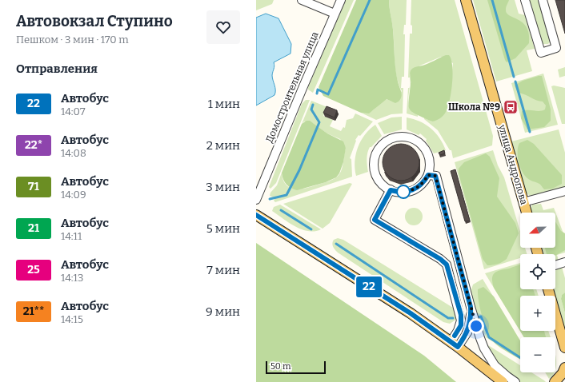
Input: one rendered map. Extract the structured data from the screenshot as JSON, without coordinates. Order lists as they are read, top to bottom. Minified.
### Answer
{"streets":{"main road":["улица Андропова"],"street":["Домостроительная улица"]},"places":{"bus stop":["Школа №9"]},"lines":["bus line 22"],"scale_bar":"50 m","north":"left","page":{"heading":[["Автовокзал Ступино","Пешком · 3 мин · 170 m"],"Отправления"],"on_map":"22","list":[{"mark":"22","name":"Автобус","note":"14:07","value":"1 мин"},{"mark":"22*","name":"Автобус","note":"14:08","value":"2 мин"},{"mark":"71","name":"Автобус","note":"14:09","value":"3 мин"},{"mark":"21","name":"Автобус","note":"14:11","value":"5 мин"},{"mark":"25","name":"Автобус","note":"14:13","value":"7 мин"},{"mark":"21**","name":"Автобус","note":"14:15","value":"9 мин"}],"map_buttons":["+","−"],"scale":"50 m"}}
